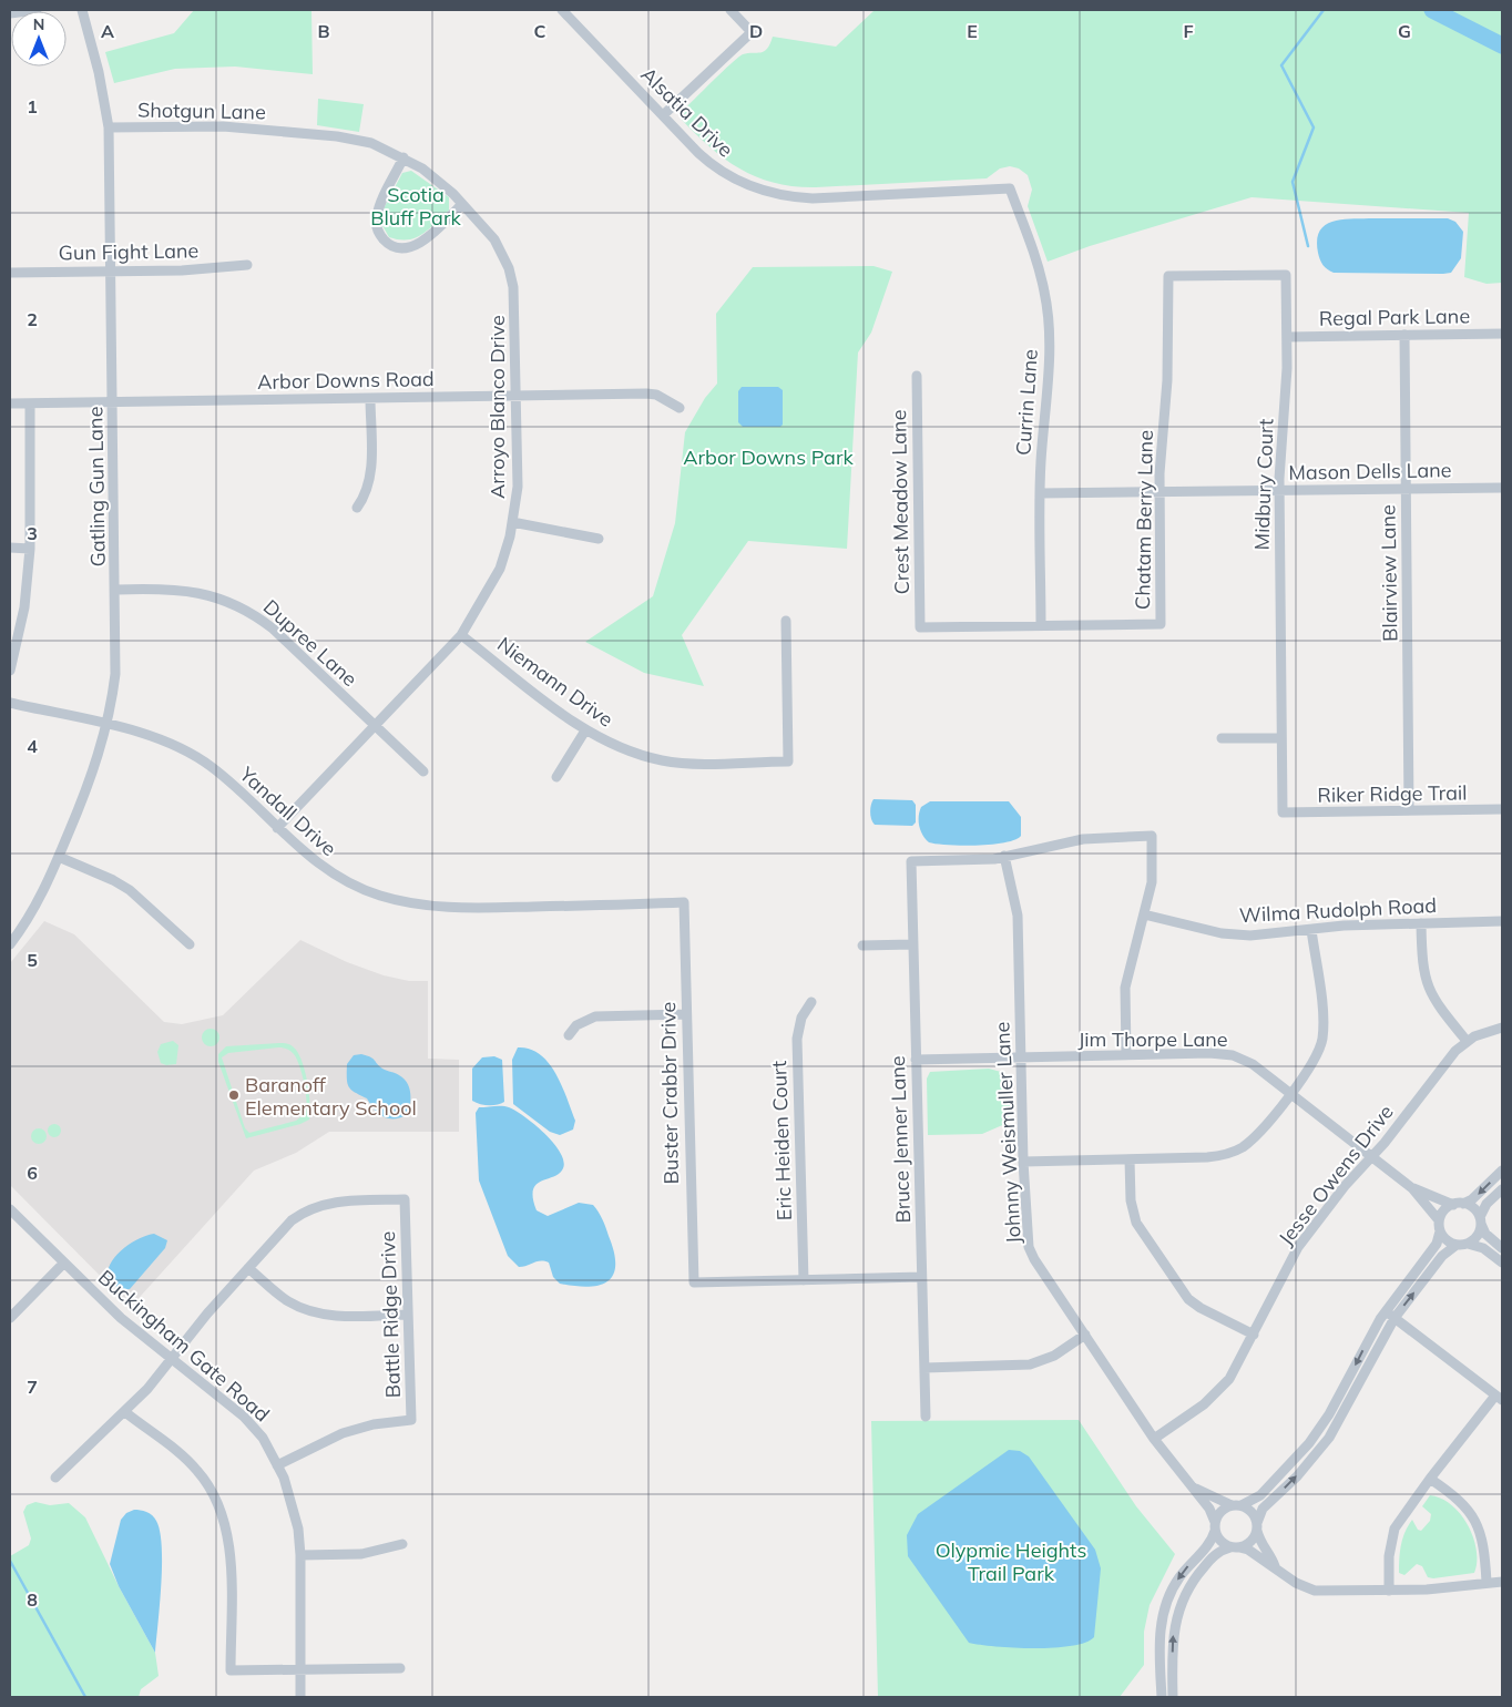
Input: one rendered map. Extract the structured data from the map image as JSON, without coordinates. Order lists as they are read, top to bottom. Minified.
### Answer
{"streets":{"street":["Shotgun Lane","Alsatia Drive","Gun Fight Lane","Regal Park Lane","Arbor Downs Road","Currin Lane","Arroyo Blanco Drive","Mason Dells Lane","Midbury Court","Gatling Gun Lane","Crest Meadow Lane","Chatam Berry Lane","Blairview Lane","Dupree Lane","Niemann Drive","Riker Ridge Trail","Yandall Drive","Wilma Rudolph Road","Jim Thorpe Lane","Buster Crabbr Drive","Johnny Weismuller Lane","Bruce Jenner Lane","Eric Heiden Court","Jesse Owens Drive","Battle Ridge Drive","Buckingham Gate Road"]},"crossings":[["Shotgun Lane","Arroyo Blanco Drive"],["Shotgun Lane","Gatling Gun Lane"],["Alsatia Drive","Currin Lane"],["Gun Fight Lane","Gatling Gun Lane"],["Regal Park Lane","Midbury Court"],["Regal Park Lane","Blairview Lane"],["Arbor Downs Road","Arroyo Blanco Drive"],["Arbor Downs Road","Gatling Gun Lane"],["Currin Lane","Mason Dells Lane"],["Currin Lane","Chatam Berry Lane"],["Arroyo Blanco Drive","Dupree Lane"],["Arroyo Blanco Drive","Niemann Drive"],["Arroyo Blanco Drive","Yandall Drive"],["Mason Dells Lane","Midbury Court"],["Mason Dells Lane","Chatam Berry Lane"],["Mason Dells Lane","Blairview Lane"],["Midbury Court","Chatam Berry Lane"],["Midbury Court","Riker Ridge Trail"],["Gatling Gun Lane","Dupree Lane"],["Gatling Gun Lane","Yandall Drive"],["Crest Meadow Lane","Chatam Berry Lane"],["Blairview Lane","Riker Ridge Trail"],["Yandall Drive","Buster Crabbr Drive"],["Jim Thorpe Lane","Johnny Weismuller Lane"],["Jim Thorpe Lane","Bruce Jenner Lane"],["Jim Thorpe Lane","Jesse Owens Drive"],["Buster Crabbr Drive","Eric Heiden Court"],["Johnny Weismuller Lane","Bruce Jenner Lane"],["Johnny Weismuller Lane","Jesse Owens Drive"],["Battle Ridge Drive","Buckingham Gate Road"]],"parks":["Scotia Bluff Park","Arbor Downs Park","Olypmic Heights Trail Park"],"places":["Baranoff Elementary School"],"north":"top","grid":{"columns":["A","B","C","D","E","F","G"],"rows":["1","2","3","4","5","6","7","8"]}}
